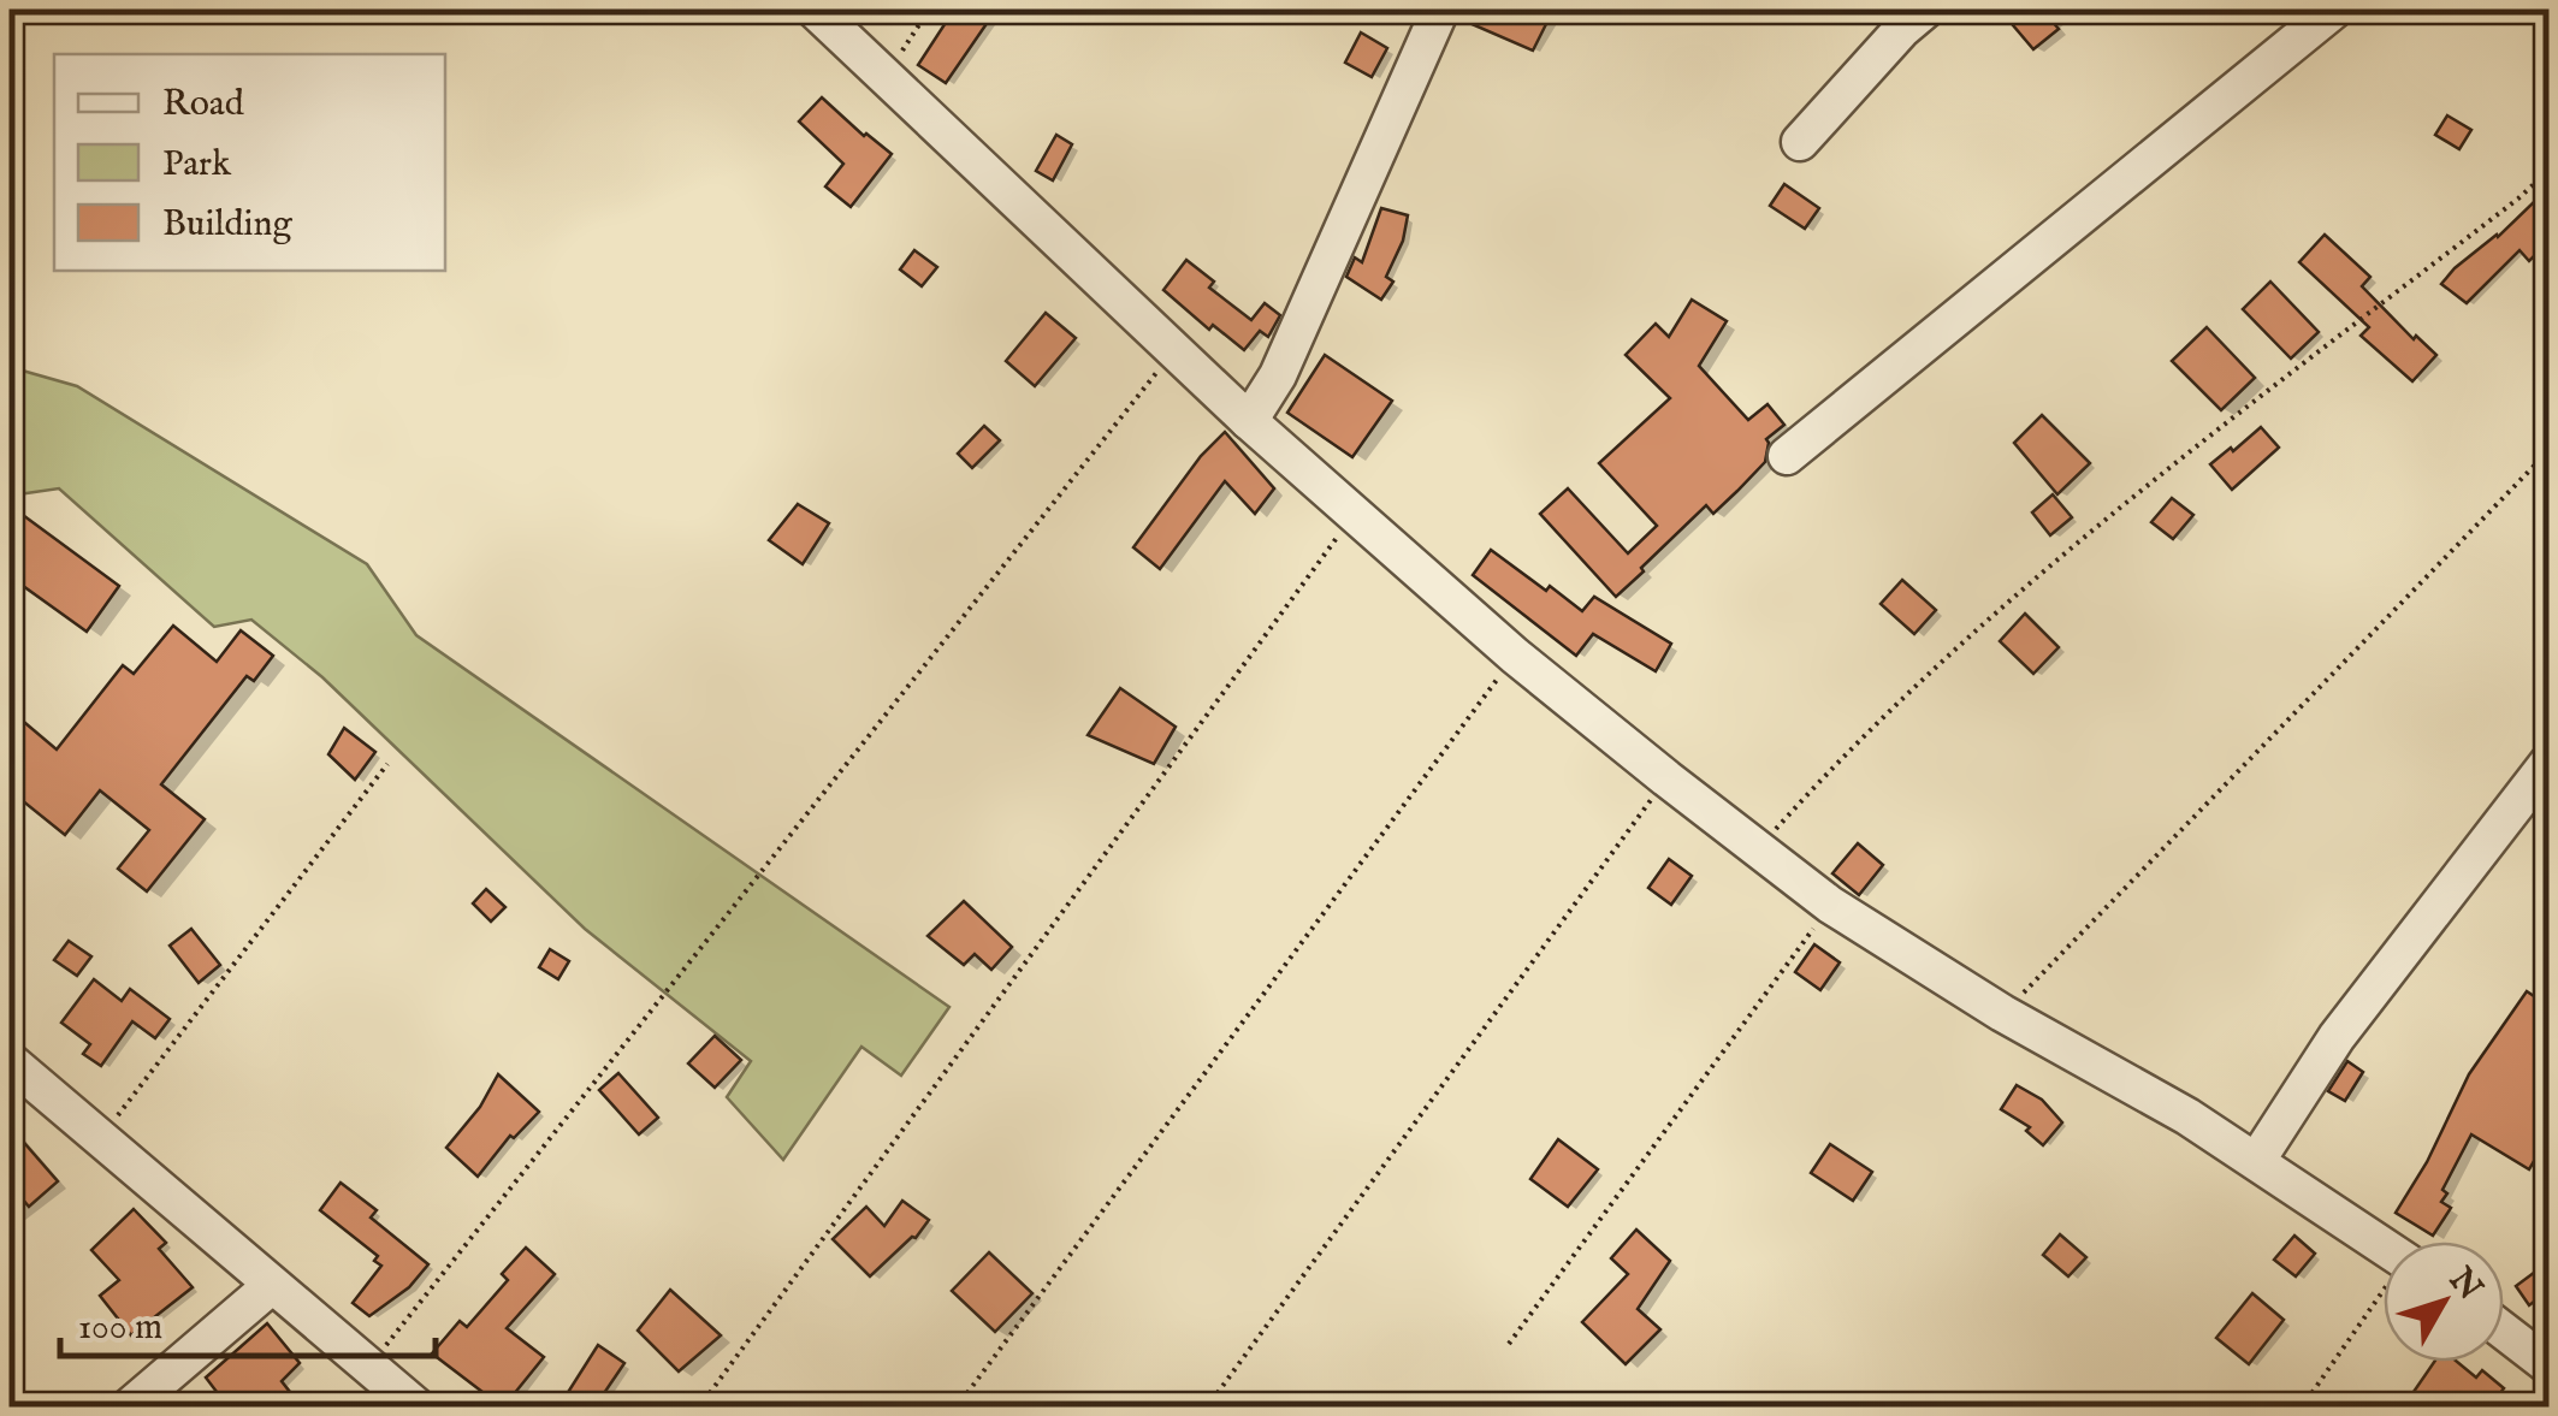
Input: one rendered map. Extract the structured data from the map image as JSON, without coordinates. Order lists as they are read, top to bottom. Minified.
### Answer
{"legend":["Road","Park","Building"],"scale_bar":"100 m","north":"top right"}
